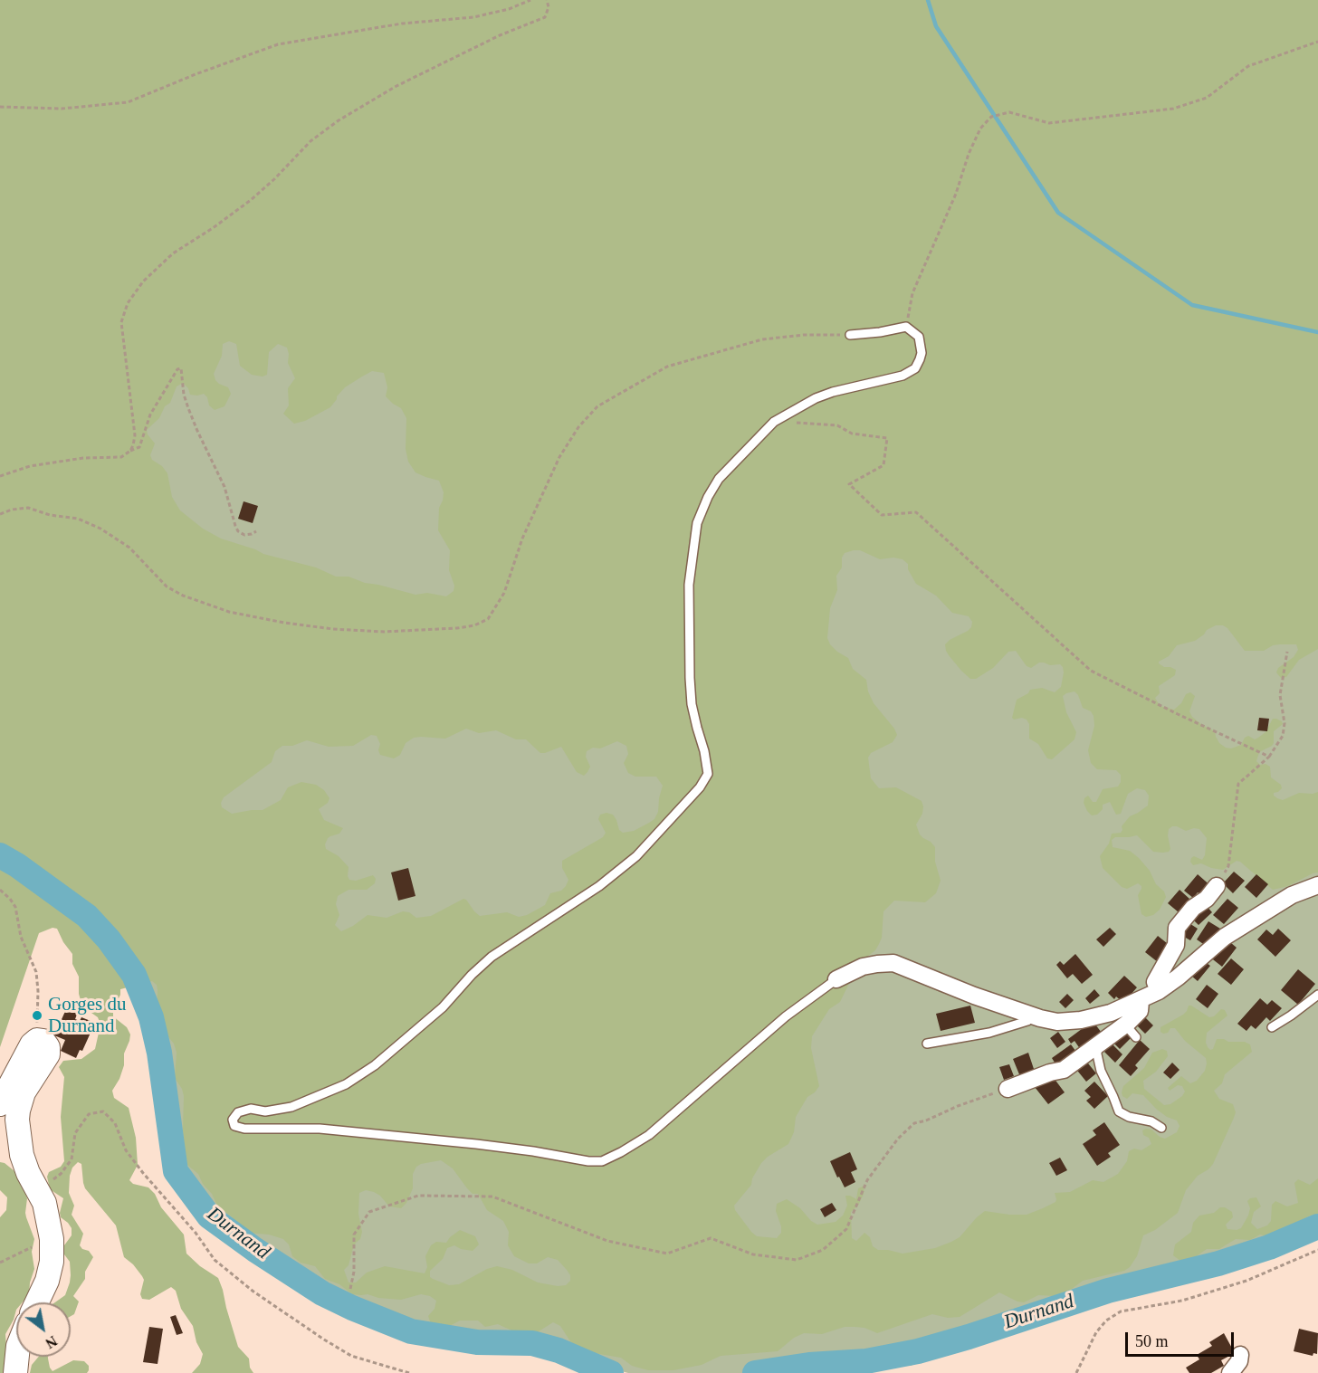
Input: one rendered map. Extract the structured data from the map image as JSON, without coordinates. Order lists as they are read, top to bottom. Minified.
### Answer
{"water":["Durnand"],"places":["Gorges du Durnand"],"scale_bar":"50 m","north":"bottom right"}
